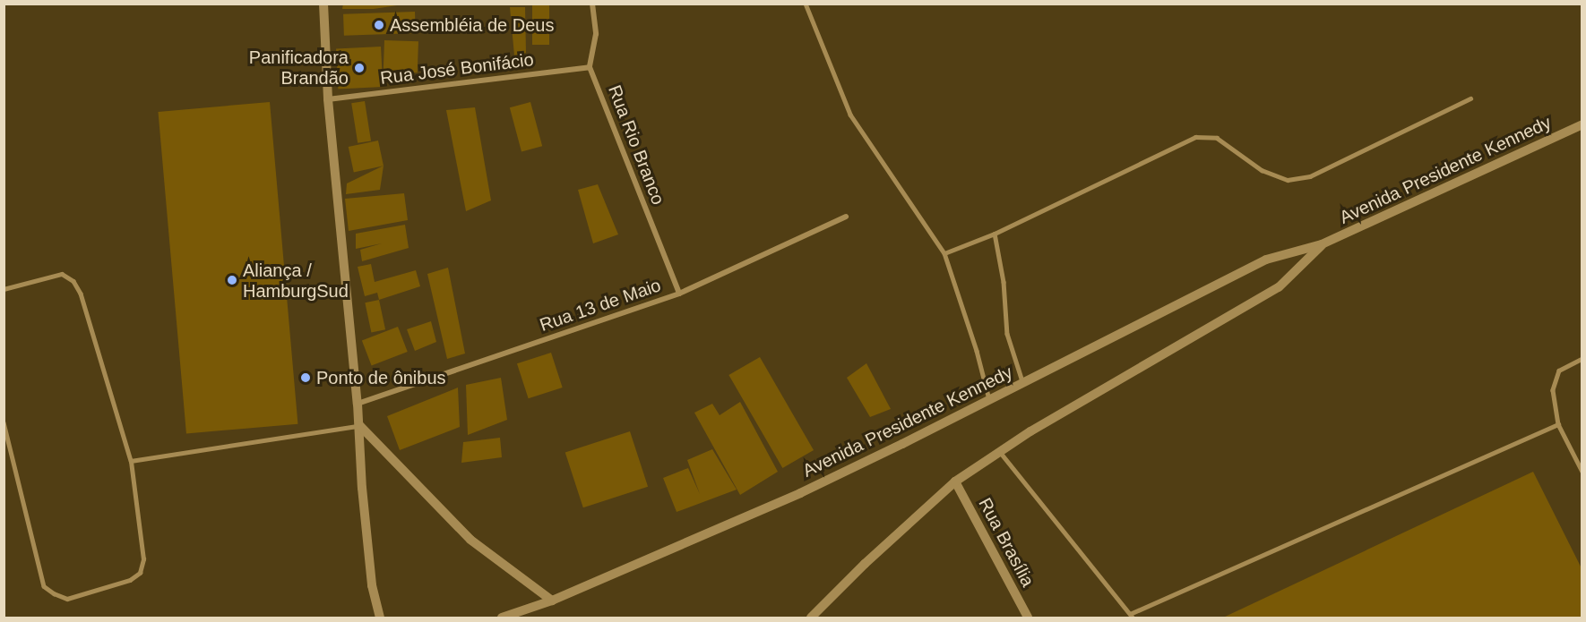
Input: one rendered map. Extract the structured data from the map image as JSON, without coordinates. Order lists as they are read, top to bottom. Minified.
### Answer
{"streets":{"street":["Rua José Bonifácio","Rua Rio Branco","Avenida Presidente Kennedy","Rua 13 de Maio","Rua Brasília"]},"crossings":[["Rua José Bonifácio","Rua Rio Branco"],["Rua Rio Branco","Rua 13 de Maio"],["Avenida Presidente Kennedy","Rua Brasília"]],"places":["Assembléia de Deus","Panificadora Brandão","Aliança / HamburgSud","Ponto de ônibus"]}
